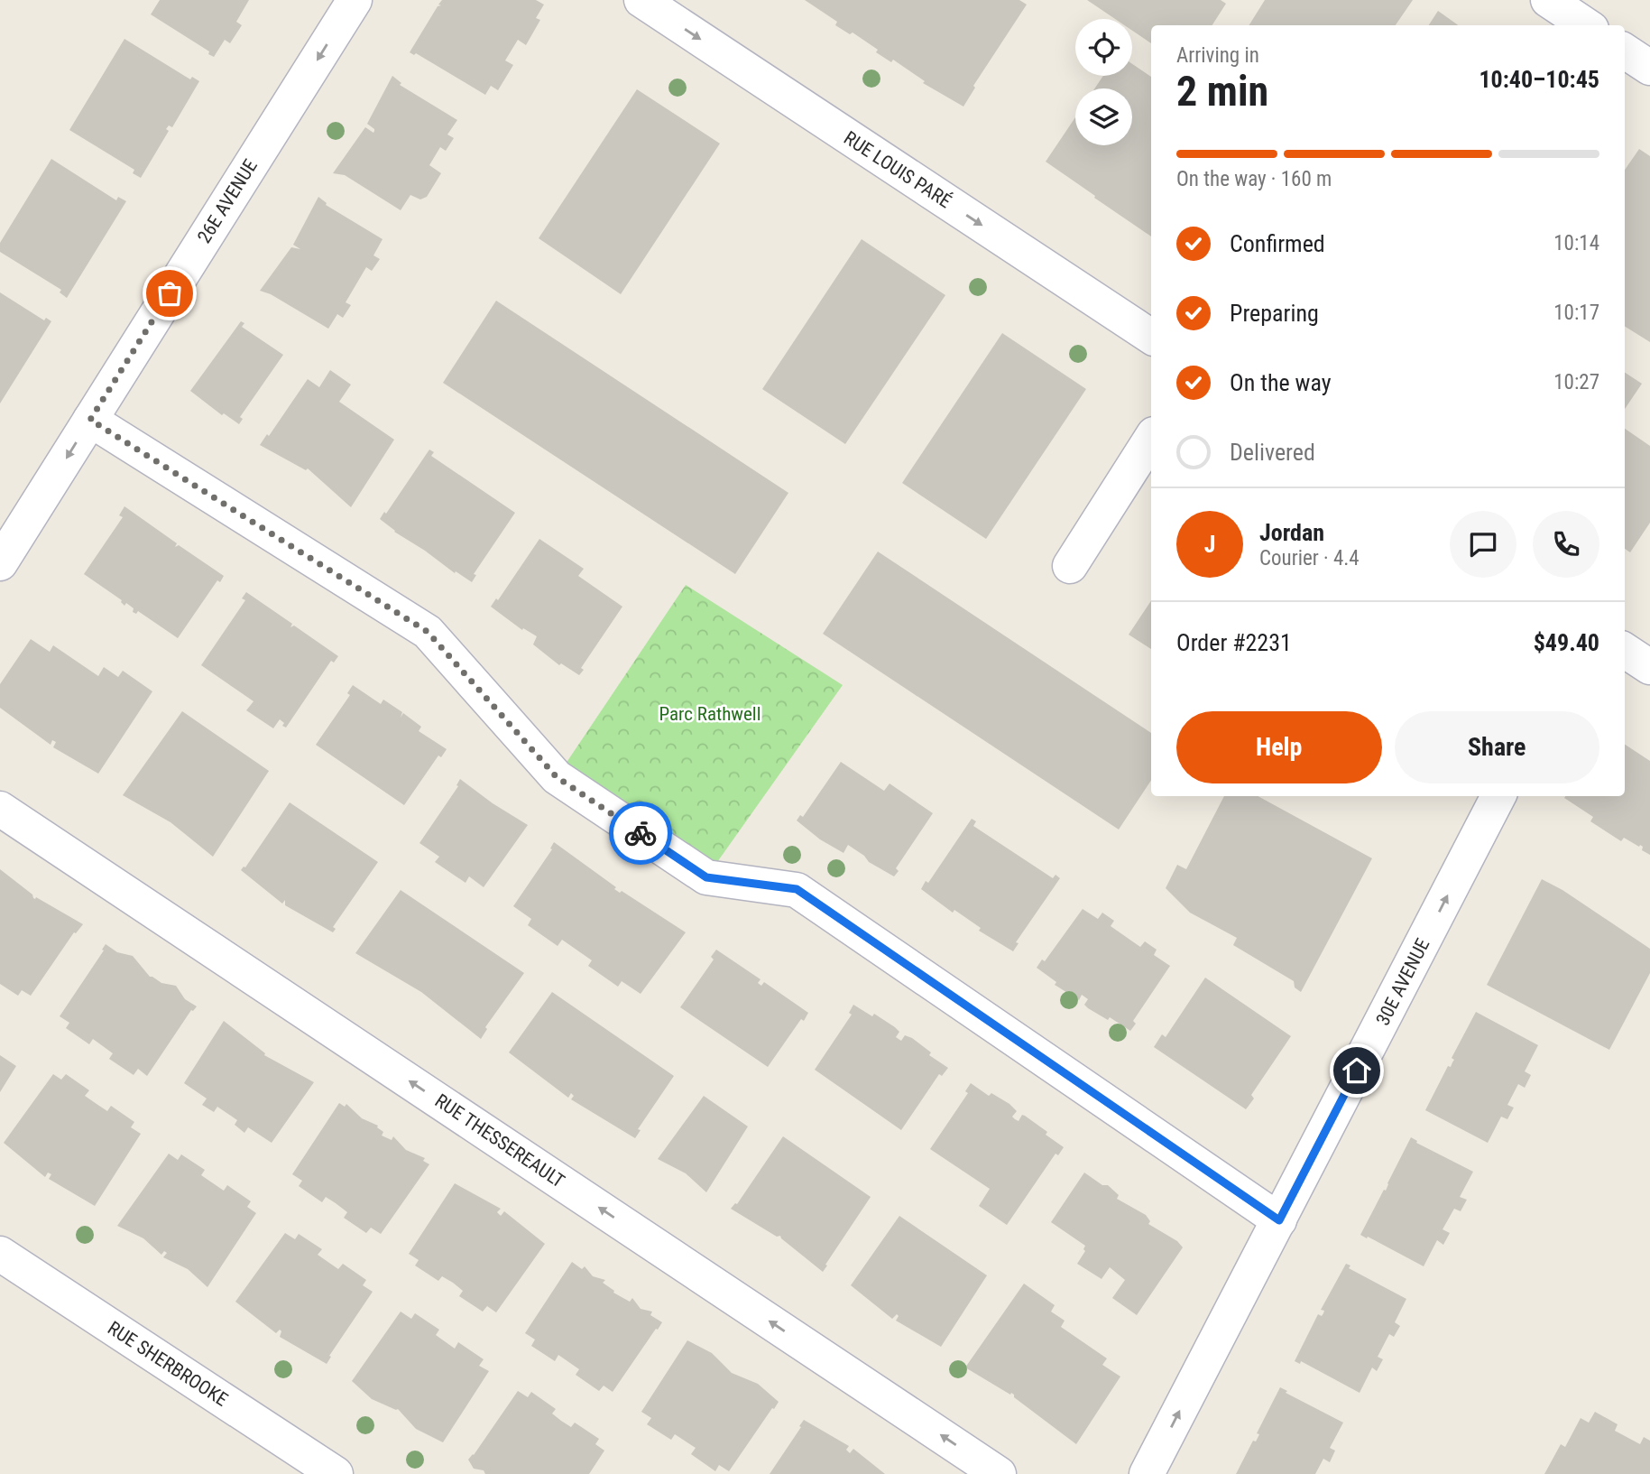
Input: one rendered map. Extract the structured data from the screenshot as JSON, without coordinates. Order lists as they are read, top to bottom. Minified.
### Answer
{"streets":{"street":["RUE LOUIS PARÉ","26E AVENUE","30E AVENUE","RUE THESSEREAULT","RUE SHERBROOKE"]},"one_way":["RUE LOUIS PARÉ","26E AVENUE","30E AVENUE","RUE THESSEREAULT"],"parks":["Parc Rathwell"],"page":{"heading":["2 min","Arriving in","10:40–10:45"],"panel":["Jordan","Courier · 4.4","Order #2231","$49.40"],"bar":"On the way · 160 m","list":[["Confirmed","10:14"],["Preparing","10:17"],["On the way","10:27"],"Delivered"],"round":"J","buttons":["Help","Share"]}}
